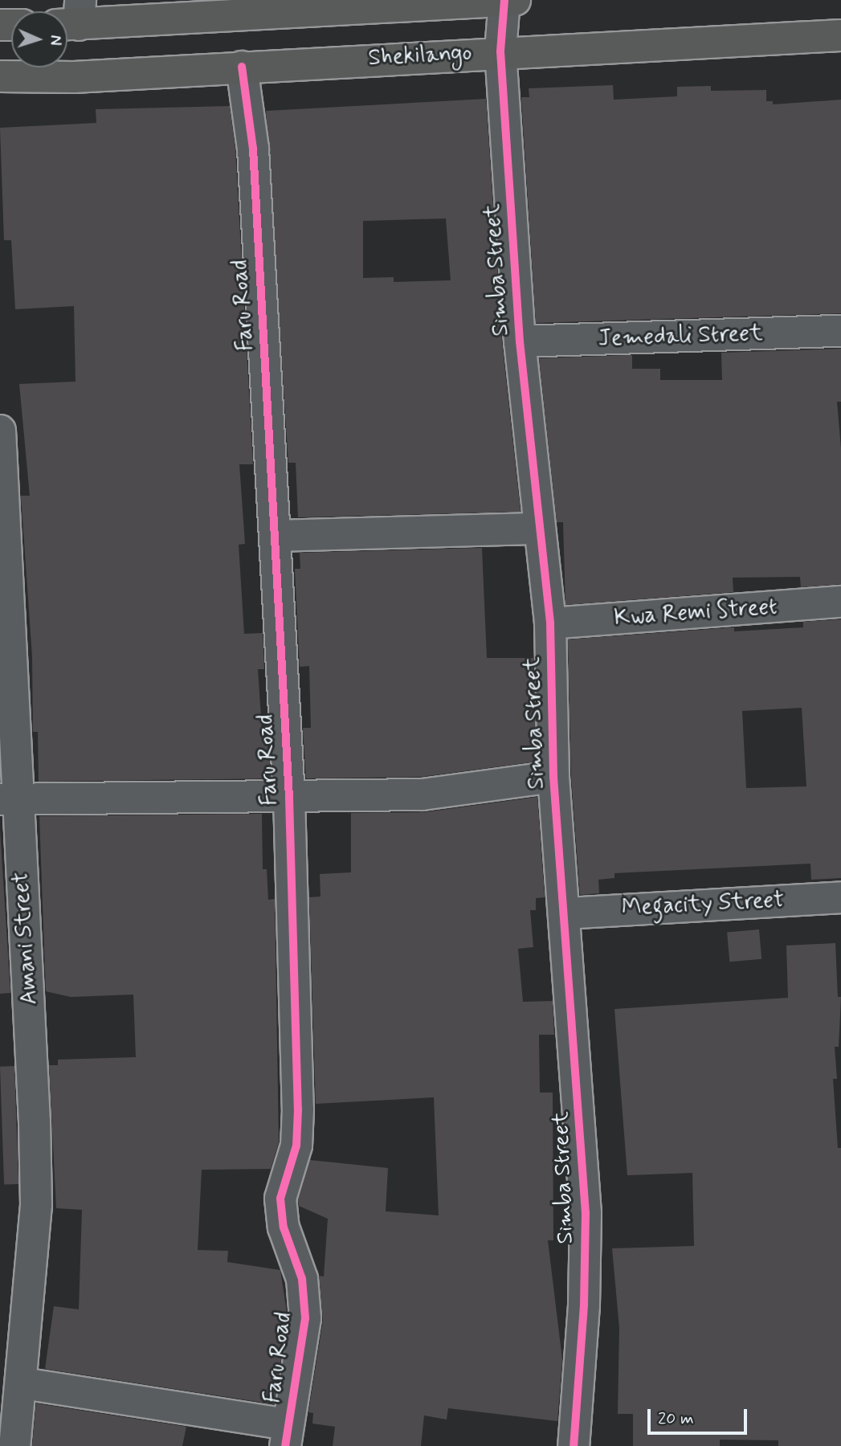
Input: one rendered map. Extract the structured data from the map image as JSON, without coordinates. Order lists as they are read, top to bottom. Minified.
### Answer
{"streets":{"main road":["Shekilango"],"street":["Simba Street","Faru Road","Jemedali Street","Kwa Remi Street","Megacity Street","Amani Street"]},"crossings":[["Shekilango","Simba Street"],["Shekilango","Faru Road"],["Simba Street","Jemedali Street"],["Simba Street","Kwa Remi Street"],["Simba Street","Megacity Street"]],"scale_bar":"20 m","north":"right"}
